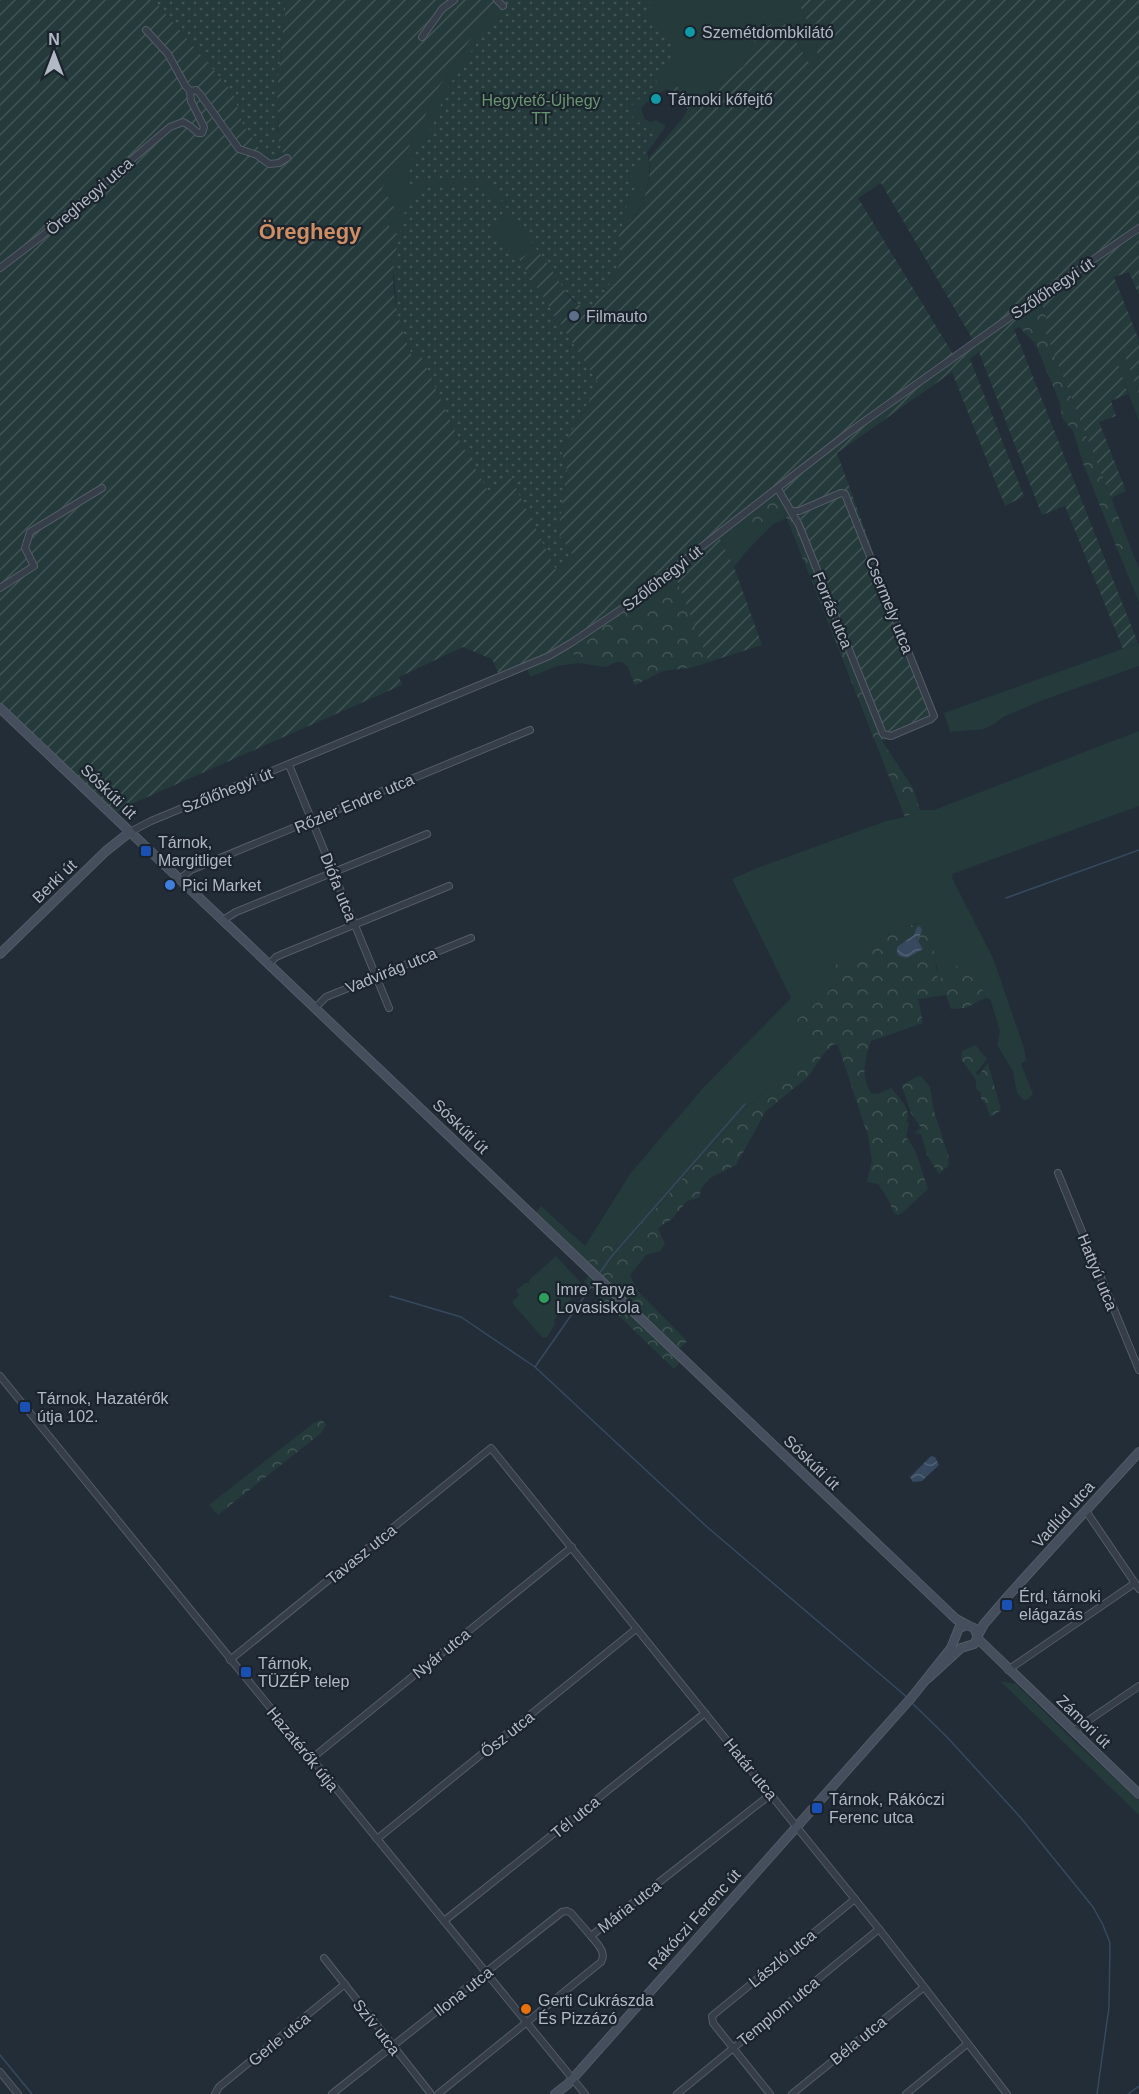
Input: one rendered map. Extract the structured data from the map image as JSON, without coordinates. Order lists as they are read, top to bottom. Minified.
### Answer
{"streets":{"main road":["Sóskúti út","Berki út","Vadlúd utca","Zámori út","Rákóczi Ferenc út"],"street":["Öreghegyi utca","Szőlőhegyi út","Csermely utca","Forrás utca","Rőzler Endre utca","Diófa utca","Vadvirág utca","Hattyú utca","Tavasz utca","Nyár utca","Ősz utca","Hazatérők útja","Határ utca","Tél utca","Mária utca","László utca","Ilona utca","Templom utca","Szív utca","Gerle utca","Béla utca"]},"crossings":[["Szőlőhegyi út","Forrás utca"],["Szőlőhegyi út","Sóskúti út"],["Szőlőhegyi út","Berki út"],["Szőlőhegyi út","Diófa utca"],["Csermely utca","Forrás utca"],["Sóskúti út","Rőzler Endre utca"],["Sóskúti út","Berki út"],["Sóskúti út","Vadvirág utca"],["Sóskúti út","Vadlúd utca"],["Sóskúti út","Zámori út"],["Rőzler Endre utca","Diófa utca"],["Diófa utca","Vadvirág utca"],["Vadlúd utca","Zámori út"],["Tavasz utca","Hazatérők útja"],["Tavasz utca","Határ utca"],["Nyár utca","Hazatérők útja"],["Nyár utca","Határ utca"],["Ősz utca","Hazatérők útja"],["Ősz utca","Határ utca"],["Hazatérők útja","Tél utca"],["Hazatérők útja","Mária utca"],["Hazatérők útja","Rákóczi Ferenc út"],["Hazatérők útja","Ilona utca"],["Határ utca","Tél utca"],["Határ utca","Mária utca"],["Határ utca","Rákóczi Ferenc út"],["Határ utca","László utca"],["Határ utca","Templom utca"],["Határ utca","Béla utca"],["Mária utca","Ilona utca"],["László utca","Templom utca"],["Ilona utca","Szív utca"],["Szív utca","Gerle utca"]],"districts":["Öreghegy"],"parks":["Hegytető-Újhegy TT"],"places":{"other":["Szemétdombkilátó","Tárnoki kőfejtő","Filmauto","Pici Market","Imre Tanya Lovasiskola","Gerti Cukrászda És Pizzázó"],"transit":["Tárnok, Margitliget","Tárnok, Hazatérők útja 102.","Érd, tárnoki elágazás","Tárnok, TÜZÉP telep","Tárnok, Rákóczi Ferenc utca"]},"north":"top"}
